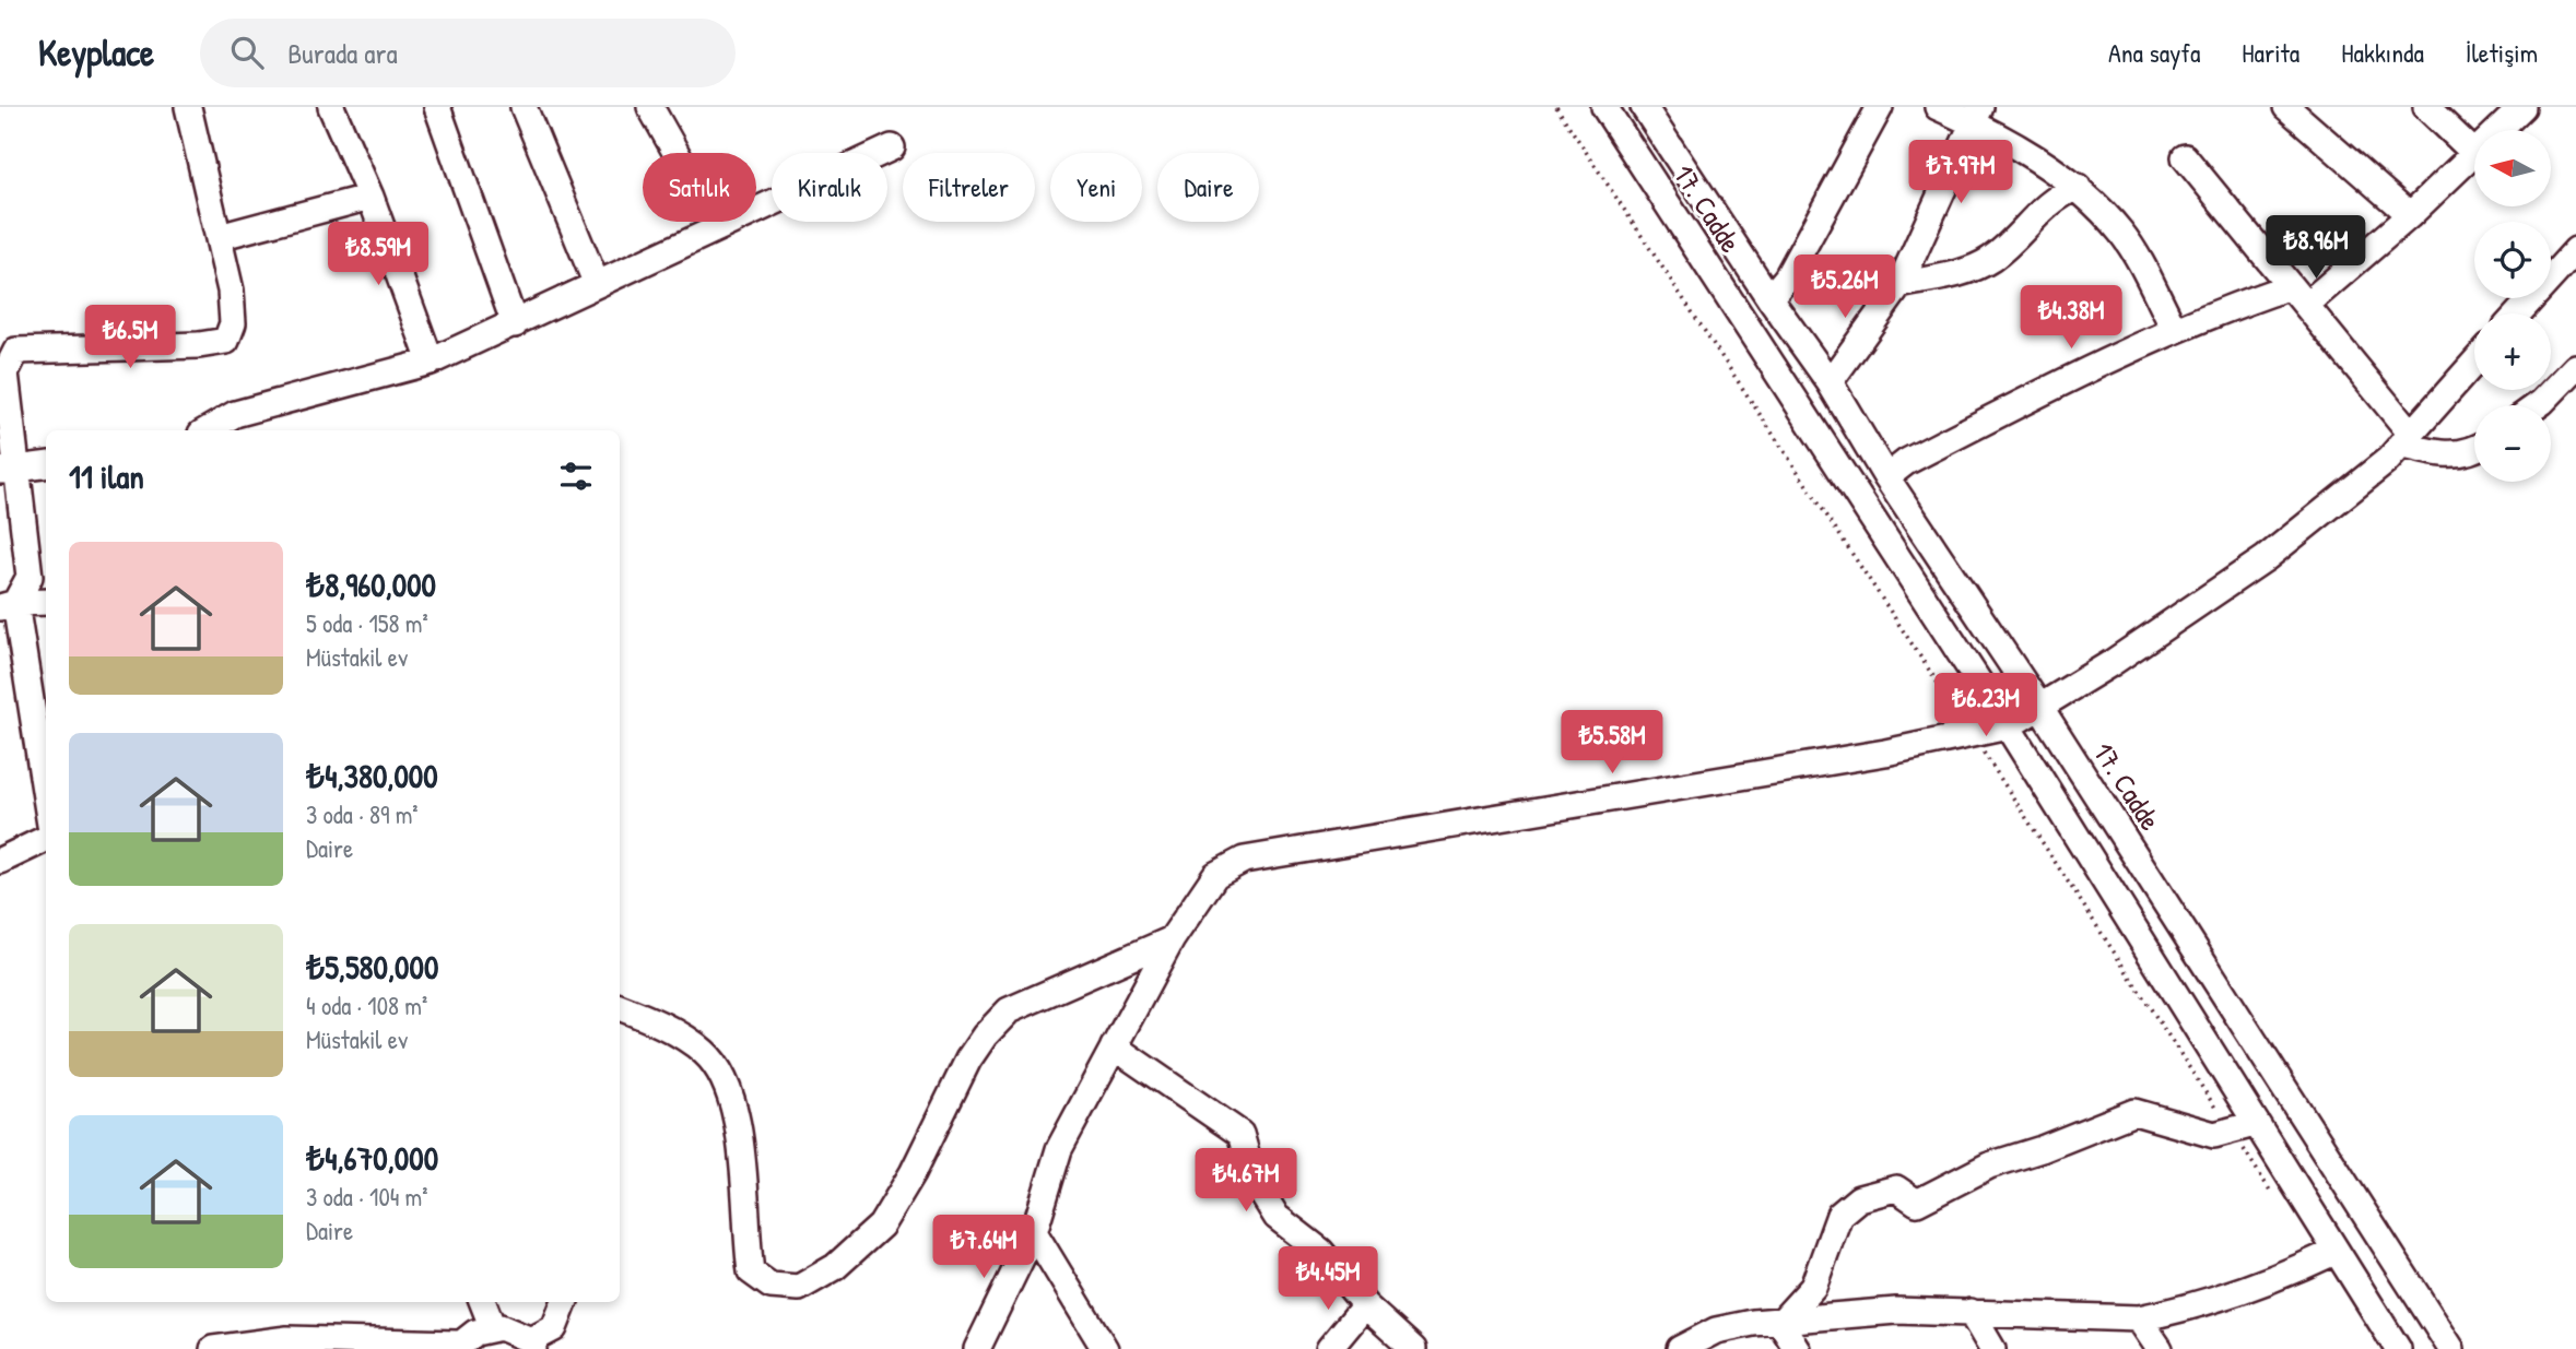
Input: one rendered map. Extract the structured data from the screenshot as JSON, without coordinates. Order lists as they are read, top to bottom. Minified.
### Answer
{"streets":{"street":["17. Cadde"]},"north":"left","page":{"header":"Keyplace","search":"Burada ara","nav":["Ana sayfa","Harita","Hakkında","İletişim"],"map_buttons":["+","−"],"price":["₺7.97M","₺8.96M","₺8.59M","₺5.26M","₺4.38M","₺6.5M","₺6.23M","₺5.58M","₺4.67M","₺7.64M","₺4.45M"],"chip":["Satılık","Kiralık","Filtreler","Yeni","Daire"],"heading":"11 ilan","list":[{"name":"₺8,960,000","note":"5 oda · 158 m² · Müstakil ev"},{"name":"₺4,380,000","note":"3 oda · 89 m² · Daire"},{"name":"₺5,580,000","note":"4 oda · 108 m² · Müstakil ev"},{"name":"₺4,670,000","note":"3 oda · 104 m² · Daire"}]}}
